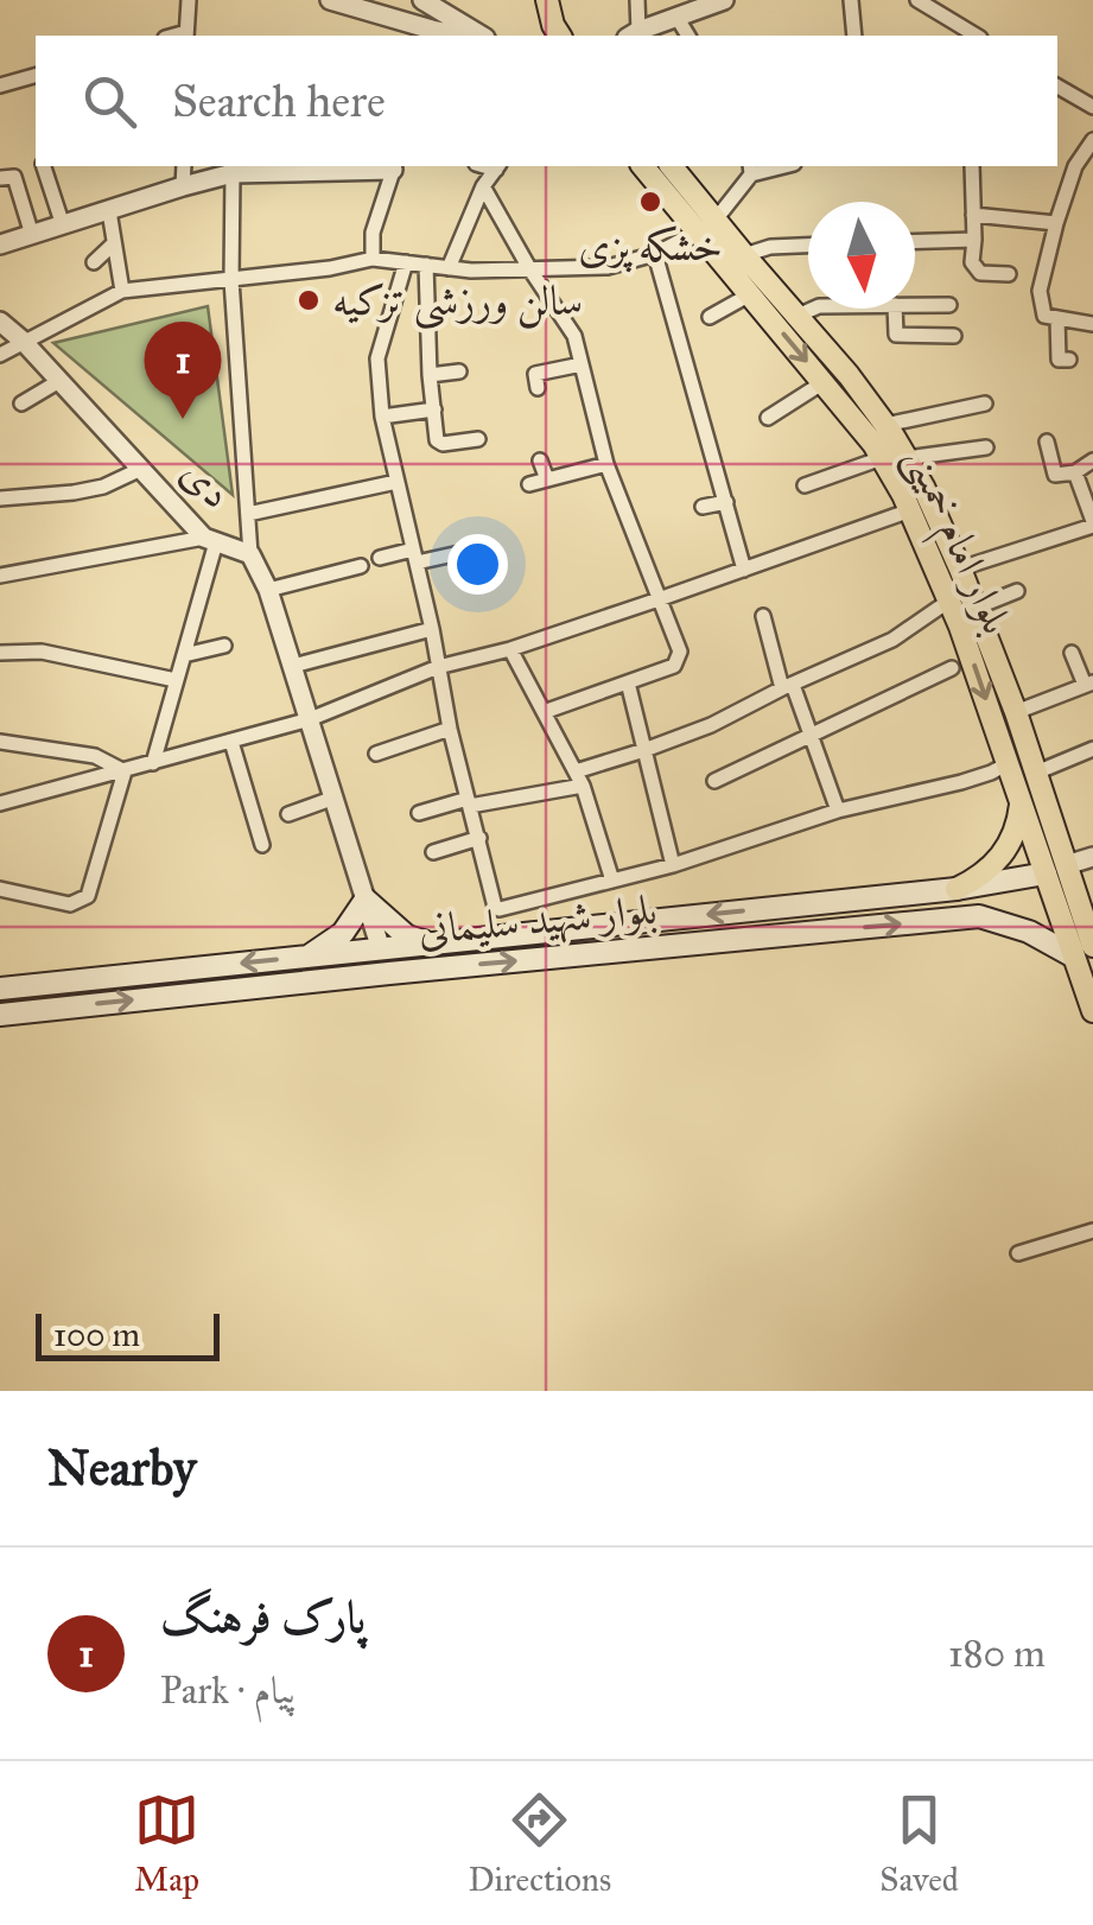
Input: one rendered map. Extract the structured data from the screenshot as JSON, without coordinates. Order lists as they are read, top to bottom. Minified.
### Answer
{"streets":{"main road":["بلوار امام خمینی","بلوار شهید سلیمانی"],"street":["دی"]},"crossings":[["دی","بلوار شهید سلیمانی"],["بلوار امام خمینی","بلوار شهید سلیمانی"]],"places":["خشکه پزی","سالن ورزشی تزکیه"],"scale_bar":"100 m","north":"bottom","page":{"search":"Search here","pins":"1","scale":"100 m","heading":"Nearby","list":[{"mark":"1","name":"پارک فرهنگ","note":"Park · پیام","value":"180 m"}],"nav":["Map","Directions","Saved"]}}
